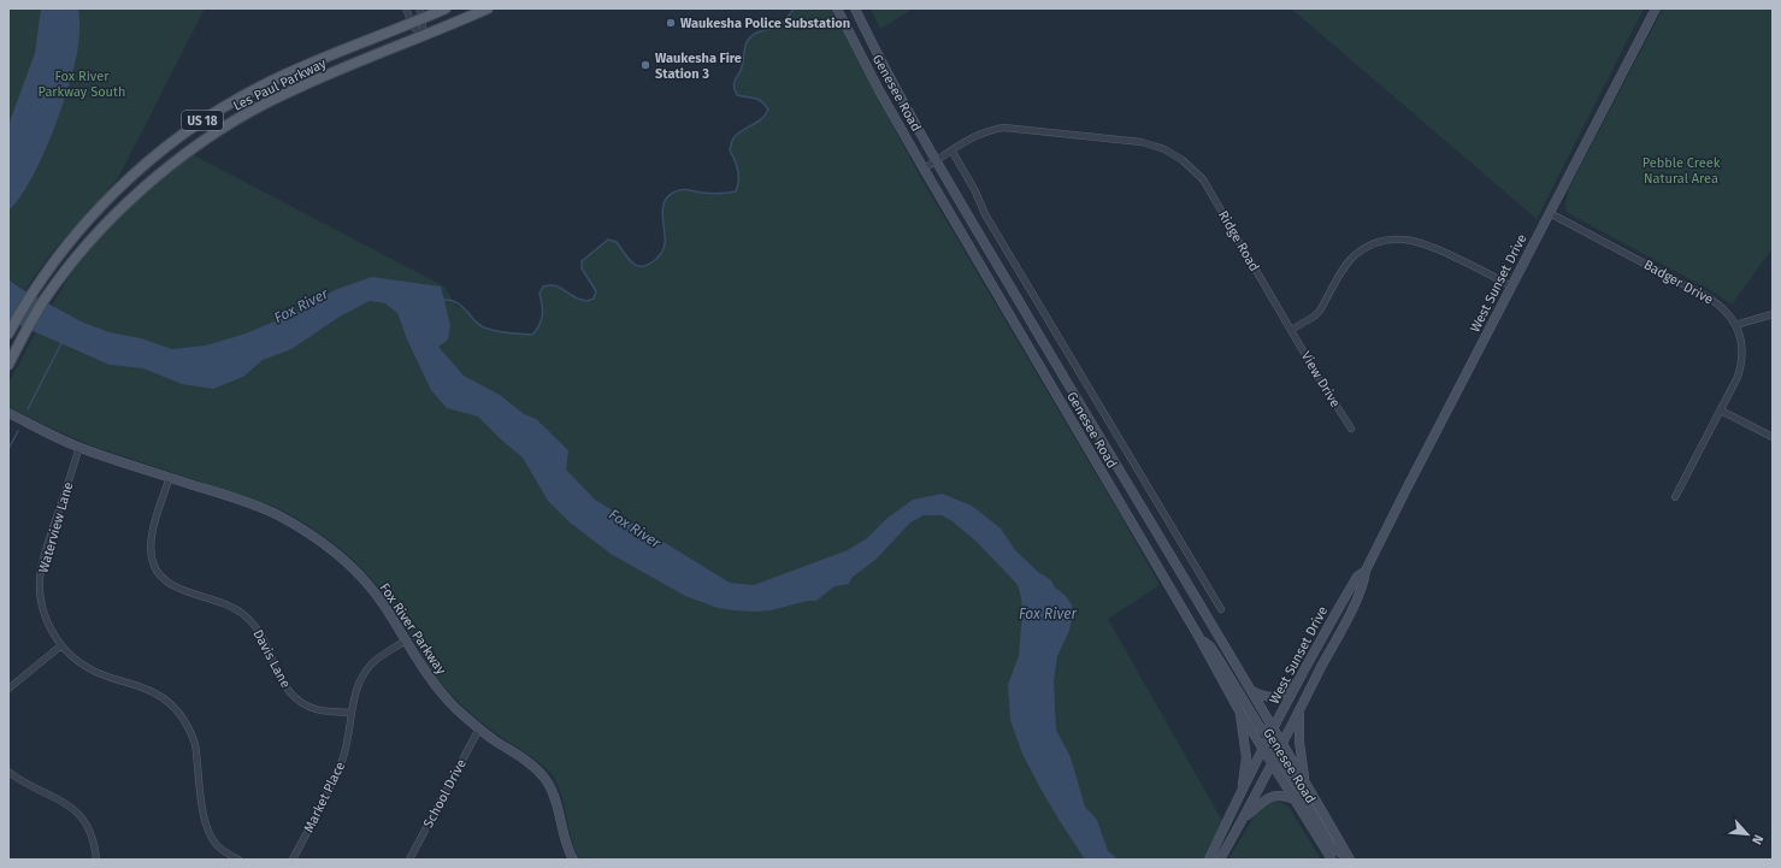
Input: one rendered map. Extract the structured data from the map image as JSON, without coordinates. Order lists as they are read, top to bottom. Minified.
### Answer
{"streets":{"main road":["Les Paul Parkway","Genesee Road","US 18","West Sunset Drive","Fox River Parkway"],"street":["Ridge Road","Badger Drive","View Drive","Waterview Lane","Davis Lane","School Drive","Market Place"]},"crossings":[["Genesee Road","Ridge Road"],["Genesee Road","West Sunset Drive"],["Ridge Road","View Drive"],["Badger Drive","West Sunset Drive"],["Waterview Lane","Fox River Parkway"],["Fox River Parkway","Davis Lane"],["Fox River Parkway","School Drive"],["Fox River Parkway","Market Place"],["Davis Lane","Market Place"]],"water":["Fox River"],"parks":["Fox River Parkway South","Pebble Creek Natural Area"],"places":["Waukesha Police Substation","Waukesha Fire Station 3"],"north":"bottom right"}
